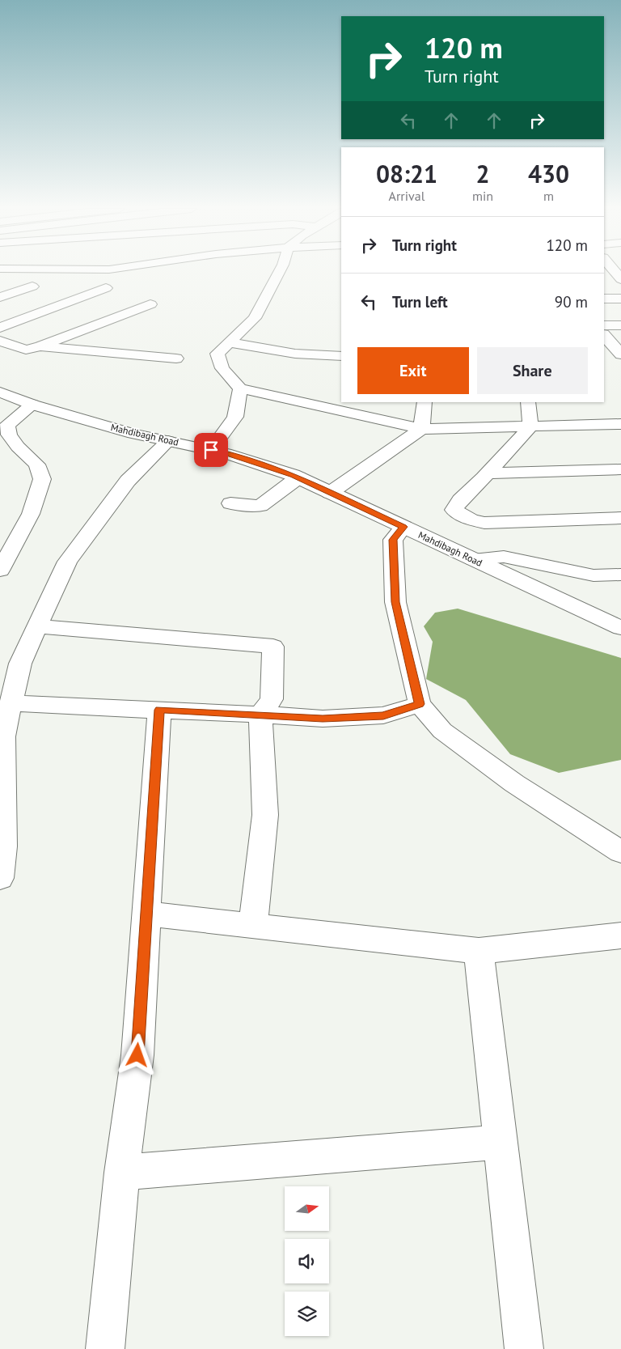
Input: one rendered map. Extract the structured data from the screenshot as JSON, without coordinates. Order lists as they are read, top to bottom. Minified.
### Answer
{"streets":{"street":["Mahdibagh Road"]},"north":"right","page":{"turn":["120 m","Turn right"],"eta":["08:21","Arrival","2","min","430","m"],"list":[{"name":"Turn right","value":"120 m"},{"name":"Turn left","value":"90 m"}],"buttons":["Exit","Share"]}}
